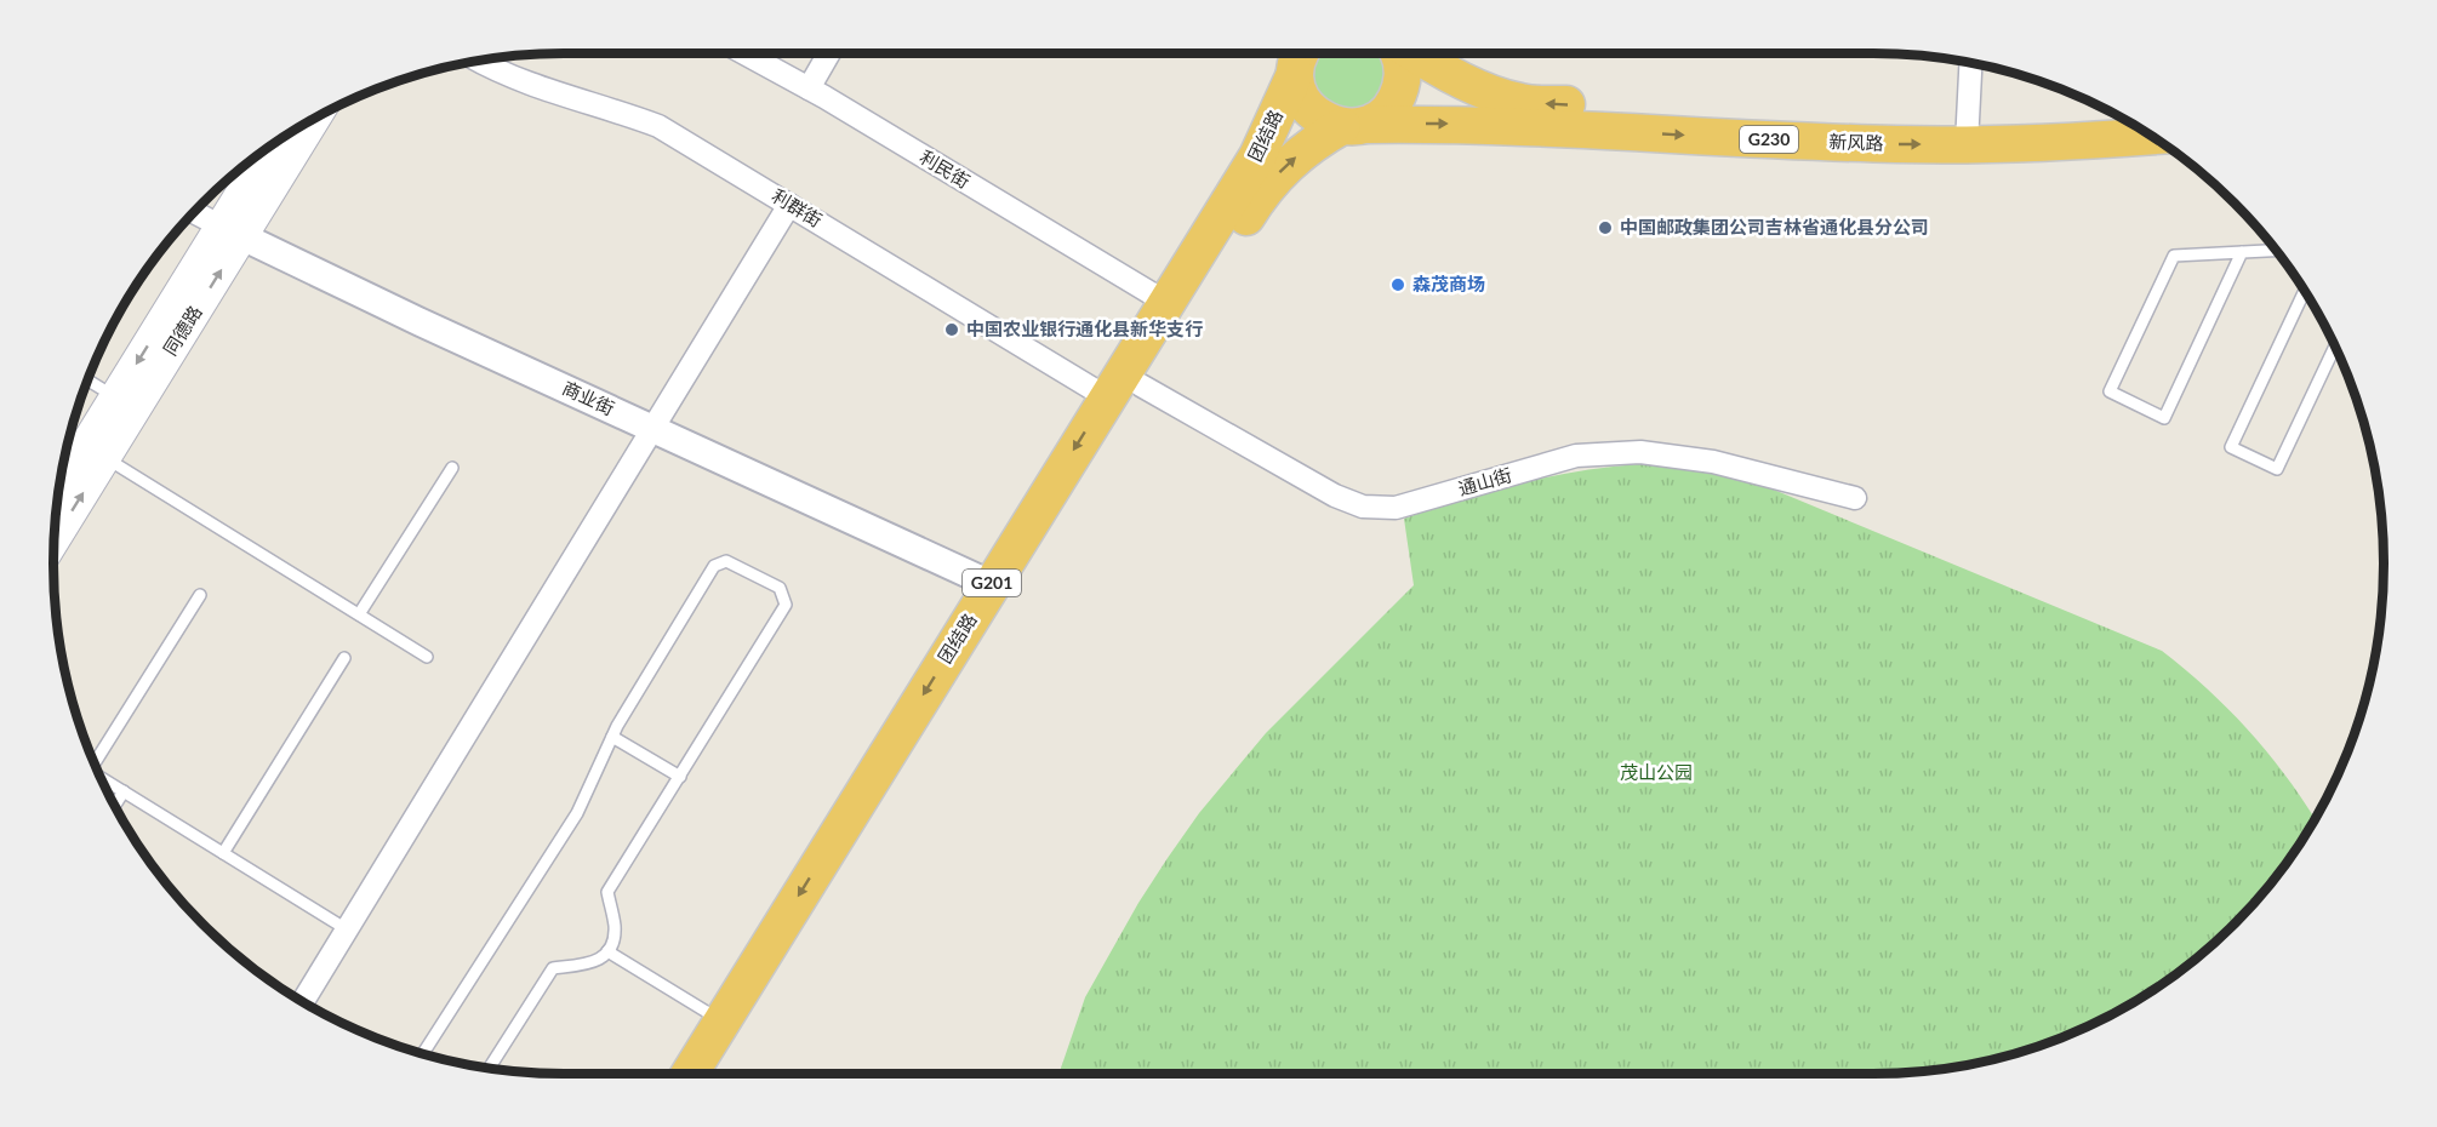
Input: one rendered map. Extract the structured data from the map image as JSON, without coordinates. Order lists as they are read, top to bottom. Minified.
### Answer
{"streets":{"highway":["团结路","G230","新风路","G201"],"main road":["同德路"],"street":["利民街","利群街","商业街","通山街"]},"crossings":[["团结路","新风路"],["团结路","利民街"],["团结路","利群街"],["团结路","商业街"],["团结路","通山街"],["同德路","商业街"]],"parks":["茂山公园"],"places":["中国邮政集团公司吉林省通化县分公司","森茂商场","中国农业银行通化县新华支行"]}
